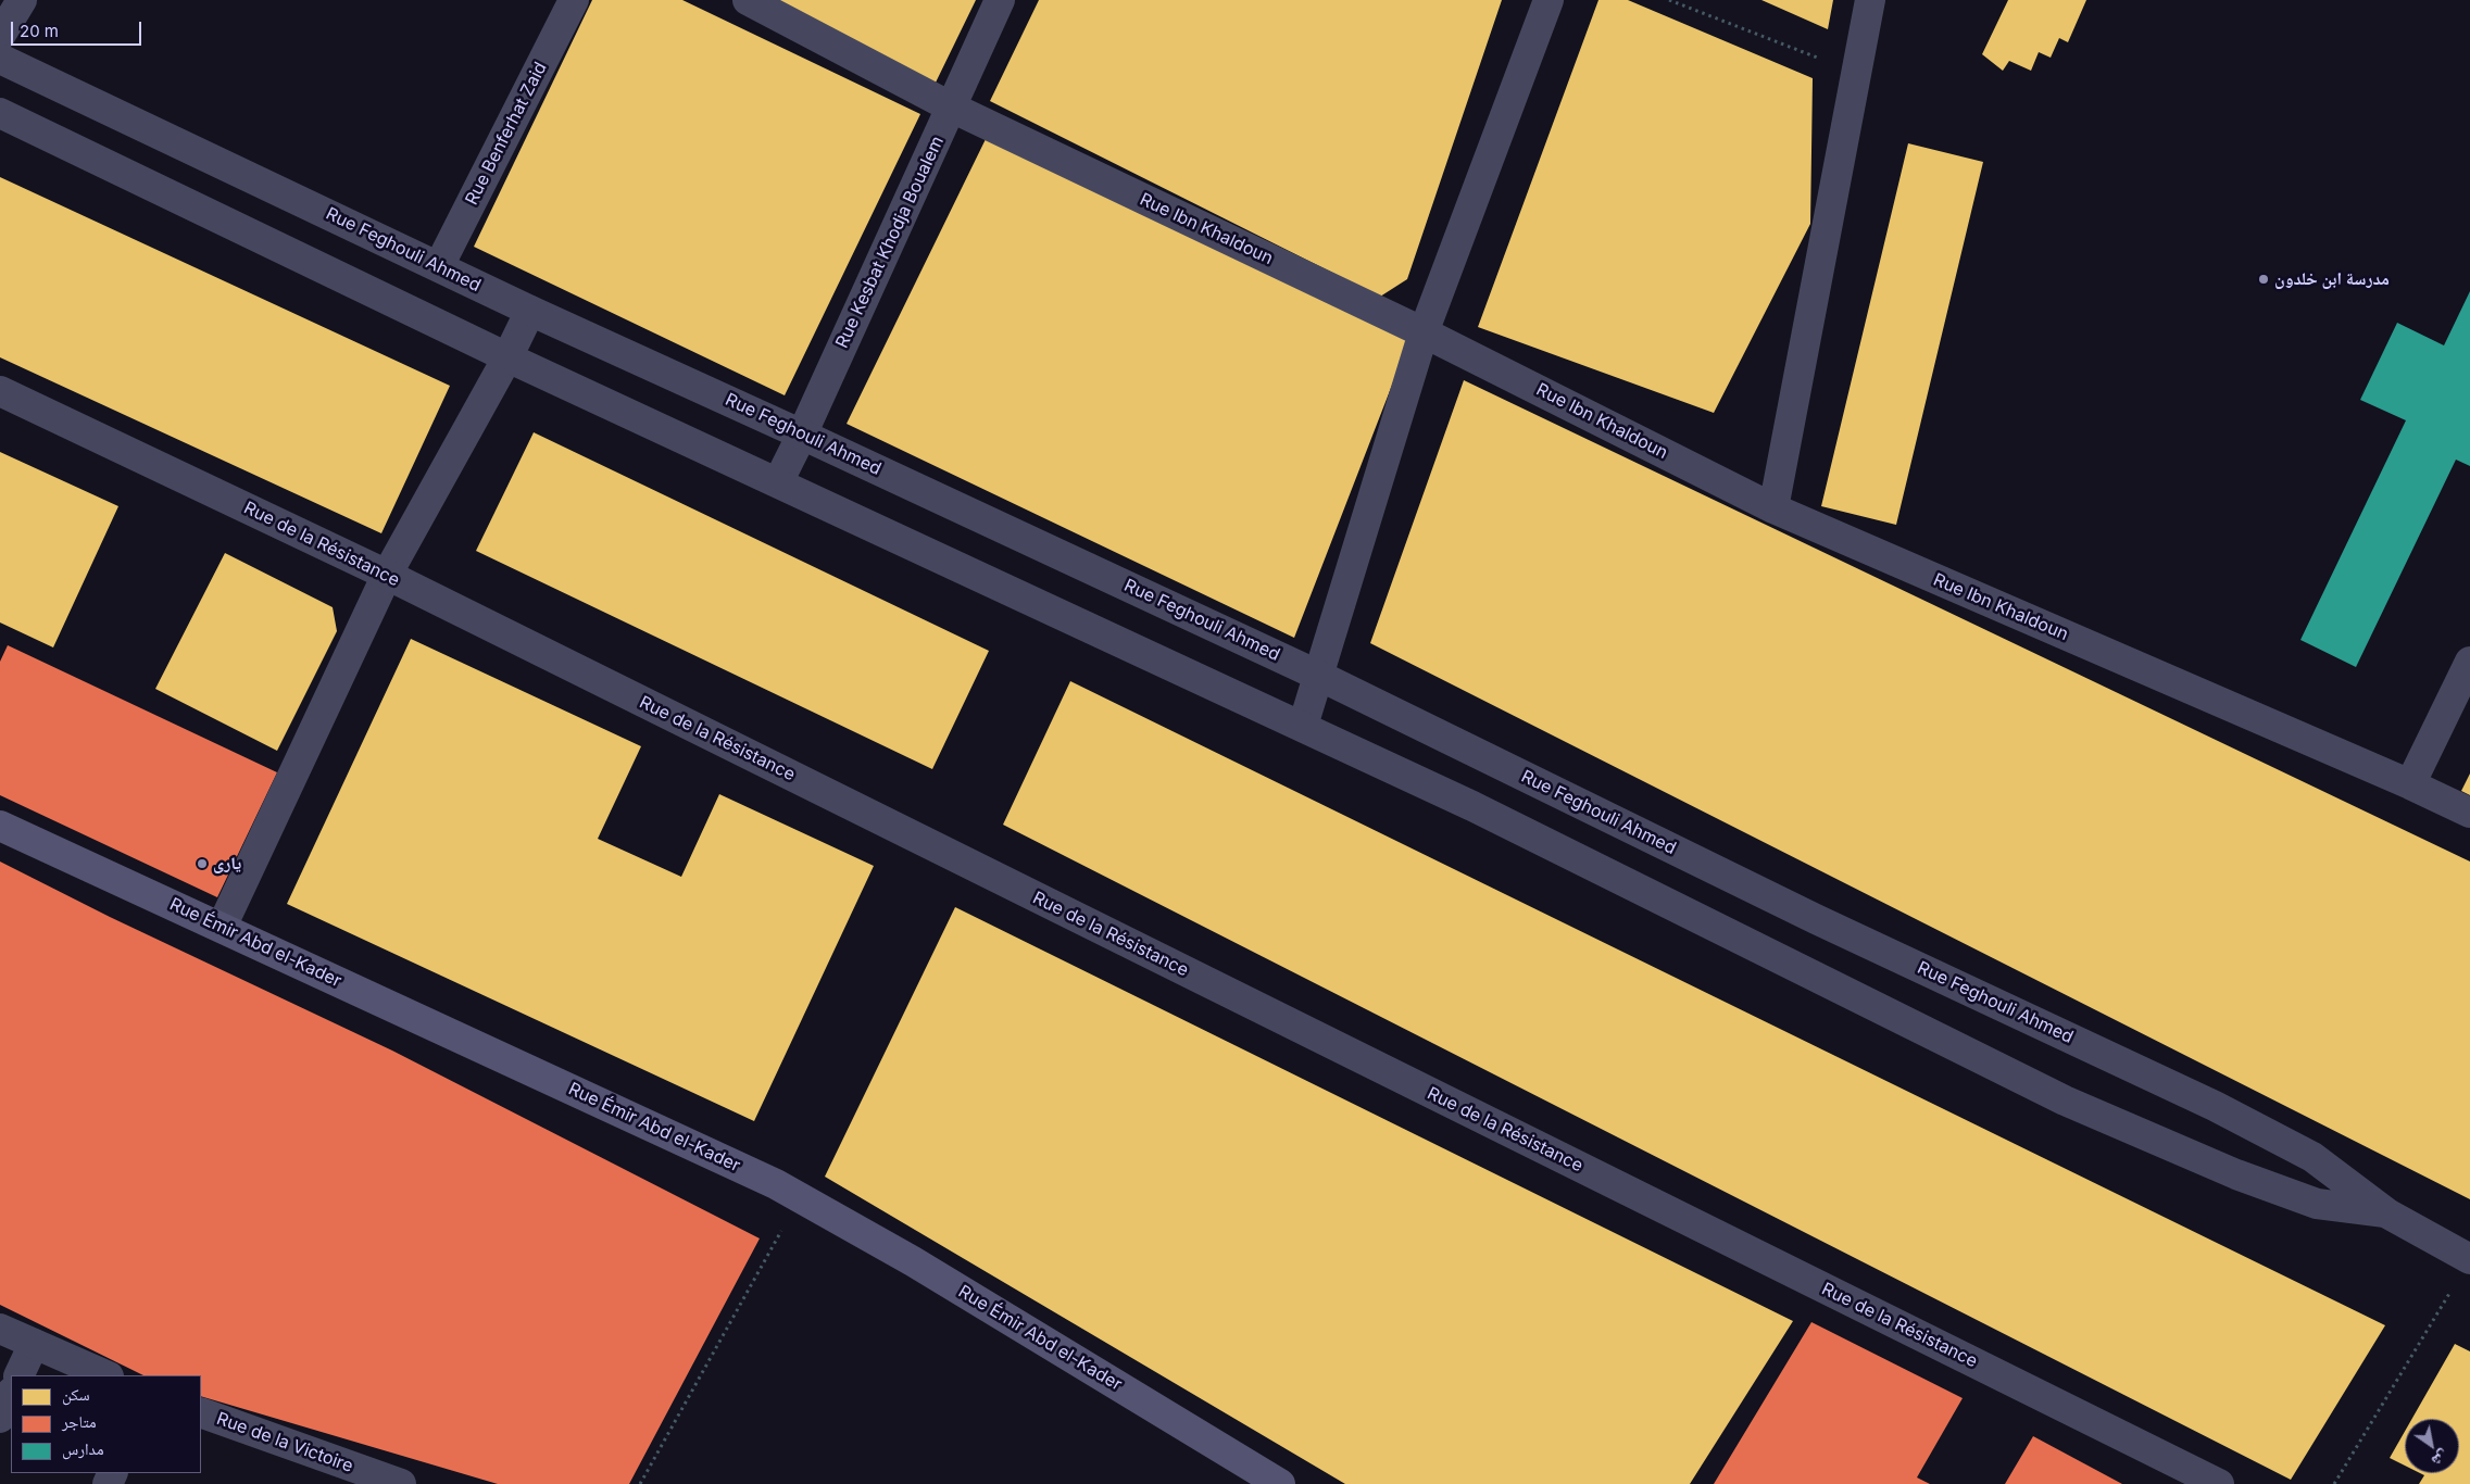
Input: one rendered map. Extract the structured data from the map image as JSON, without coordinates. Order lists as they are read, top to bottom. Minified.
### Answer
{"streets":{"main road":["Rue Émir Abd el-Kader"],"street":["Rue Benferhat Zaid","Rue Ibn Khaldoun","Rue Kesbat Khodja Boualem","Rue Feghouli Ahmed","Rue de la Résistance","Rue de la Victoire"]},"crossings":[["Rue Benferhat Zaid","Rue Feghouli Ahmed"],["Rue Ibn Khaldoun","Rue Kesbat Khodja Boualem"],["Rue Kesbat Khodja Boualem","Rue Feghouli Ahmed"]],"places":["مدرسة ابن خلدون","يارى"],"legend":["سكن","متاجر","مدارس"],"scale_bar":"20 m","north":"bottom right"}
